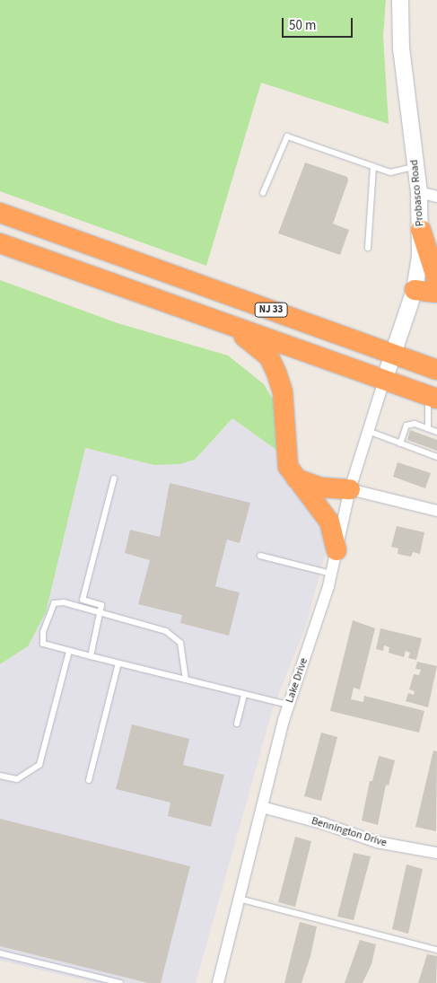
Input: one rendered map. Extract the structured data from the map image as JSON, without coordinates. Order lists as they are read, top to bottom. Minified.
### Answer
{"streets":{"highway":["NJ 33"],"street":["Probasco Road","Lake Drive","Bennington Drive"]},"crossings":[["Probasco Road","NJ 33"],["Probasco Road","Lake Drive"],["NJ 33","Lake Drive"],["Lake Drive","Bennington Drive"]],"scale_bar":"50 m"}
